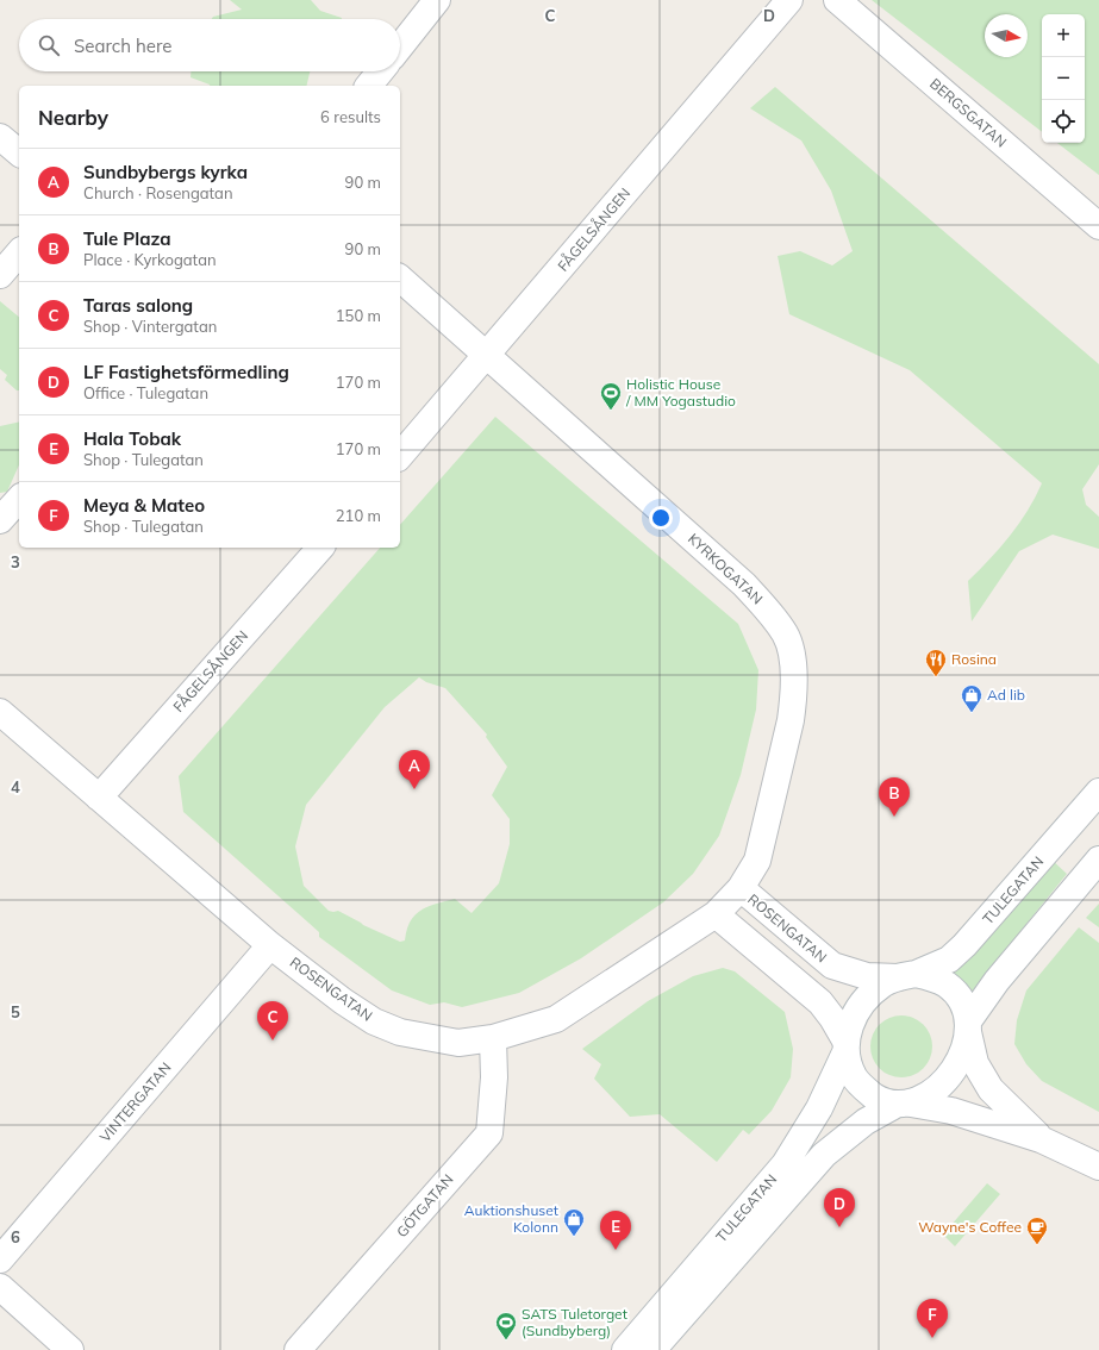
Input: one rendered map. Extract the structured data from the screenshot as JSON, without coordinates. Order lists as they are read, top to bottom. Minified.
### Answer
{"streets":{"street":["BERGSGATAN","FÅGELSÅNGEN","KYRKOGATAN","TULEGATAN","ROSENGATAN","VINTERGATAN","GÖTGATAN"]},"crossings":[["FÅGELSÅNGEN","KYRKOGATAN"],["FÅGELSÅNGEN","ROSENGATAN"],["KYRKOGATAN","ROSENGATAN"],["TULEGATAN","ROSENGATAN"],["ROSENGATAN","VINTERGATAN"],["ROSENGATAN","GÖTGATAN"]],"places":{"sports":["Holistic House / MM Yogastudio","SATS Tuletorget (Sundbyberg)"],"restaurant":["Rosina"],"shop":["Ad lib","Auktionshuset Kolonn"],"cafe":["Wayne's Coffee"]},"north":"right","page":{"map_buttons":["+","−"],"search":"Search here","heading":["Nearby","6 results"],"list":[{"mark":"A","name":"Sundbybergs kyrka","note":"Church · Rosengatan","value":"90 m"},{"mark":"B","name":"Tule Plaza","note":"Place · Kyrkogatan","value":"90 m"},{"mark":"C","name":"Taras salong","note":"Shop · Vintergatan","value":"150 m"},{"mark":"D","name":"LF Fastighetsförmedling","note":"Office · Tulegatan","value":"170 m"},{"mark":"E","name":"Hala Tobak","note":"Shop · Tulegatan","value":"170 m"},{"mark":"F","name":"Meya & Mateo","note":"Shop · Tulegatan","value":"210 m"}],"pins":["A","B","C","D","E","F"]},"grid":{"columns":["C","D"],"rows":["3","4","5","6"]}}
